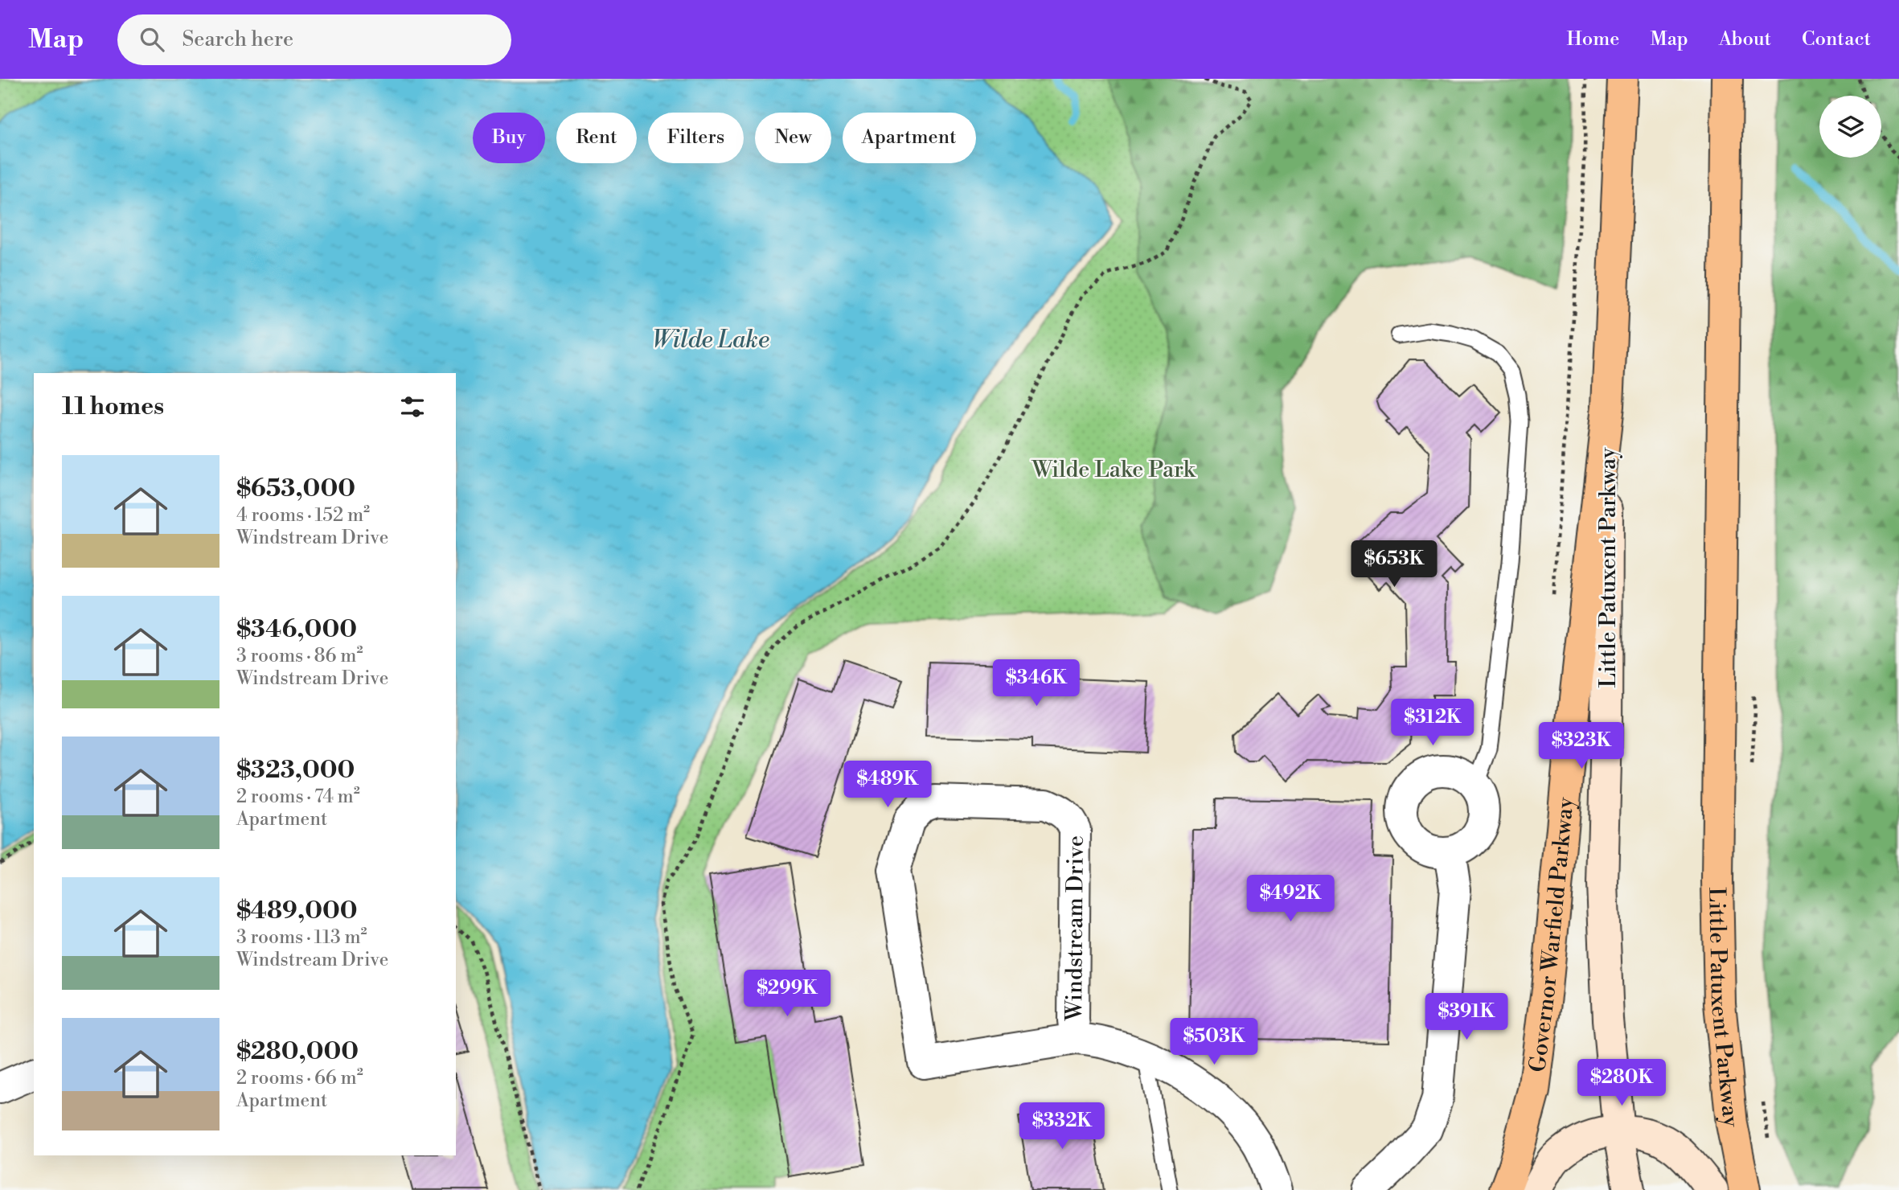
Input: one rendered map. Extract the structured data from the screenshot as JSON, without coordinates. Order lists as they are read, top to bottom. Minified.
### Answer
{"streets":{"main road":["Little Patuxent Parkway","Governor Warfield Parkway"],"street":["Windstream Drive"]},"crossings":[["Little Patuxent Parkway","Governor Warfield Parkway"]],"water":["Wilde Lake"],"parks":["Wilde Lake Park"],"page":{"header":"Map","search":"Search here","nav":["Home","Map","About","Contact"],"chip":["Buy","Rent","Filters","New","Apartment"],"heading":"11 homes","list":[{"name":"$653,000","note":"4 rooms · 152 m² · Windstream Drive"},{"name":"$346,000","note":"3 rooms · 86 m² · Windstream Drive"},{"name":"$323,000","note":"2 rooms · 74 m² · Apartment"},{"name":"$489,000","note":"3 rooms · 113 m² · Windstream Drive"},{"name":"$280,000","note":"2 rooms · 66 m² · Apartment"}],"price":["$653K","$346K","$312K","$323K","$489K","$492K","$299K","$391K","$503K","$280K","$332K"]}}
